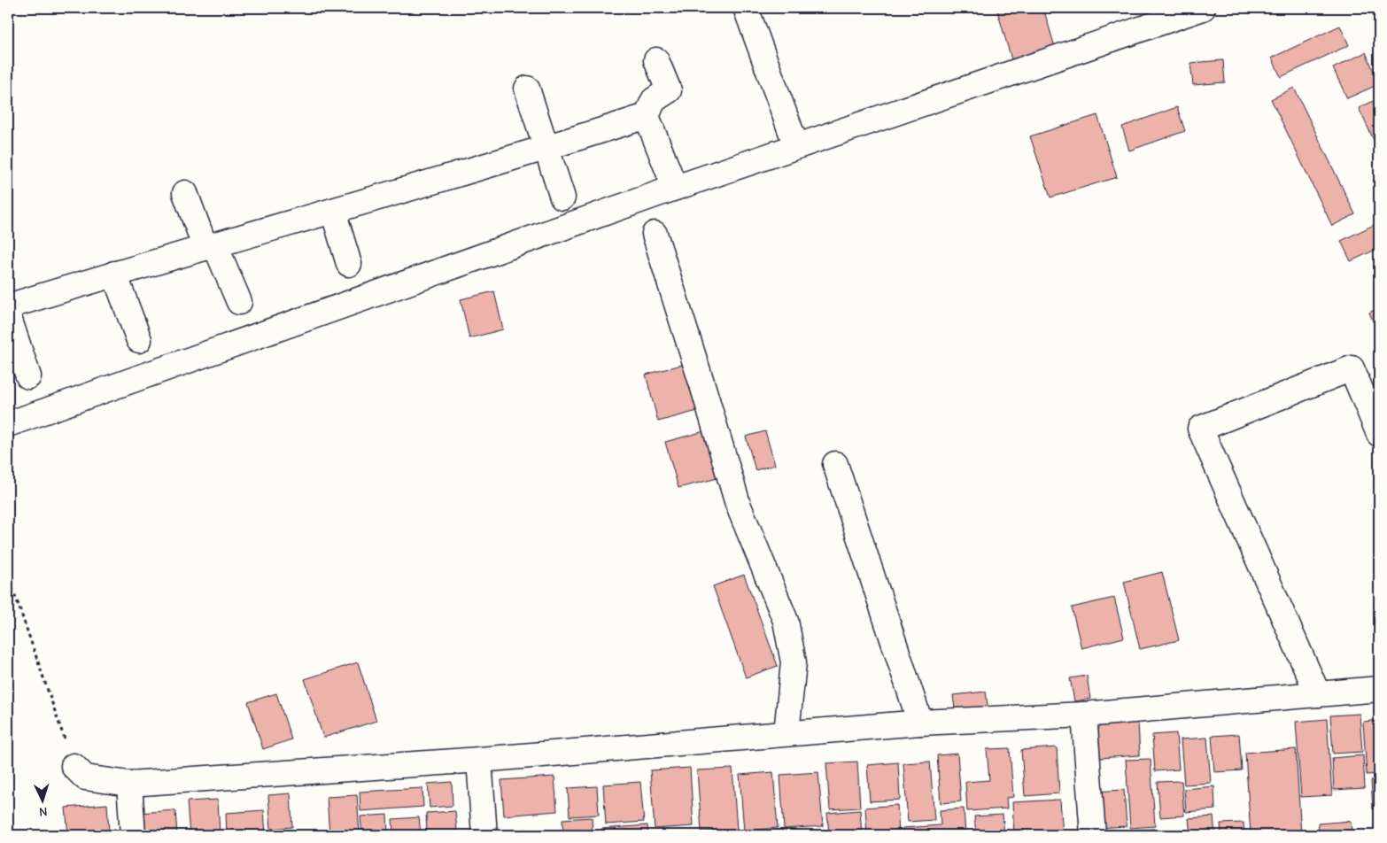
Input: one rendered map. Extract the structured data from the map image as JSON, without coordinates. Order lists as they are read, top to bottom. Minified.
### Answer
{"north":"bottom"}
